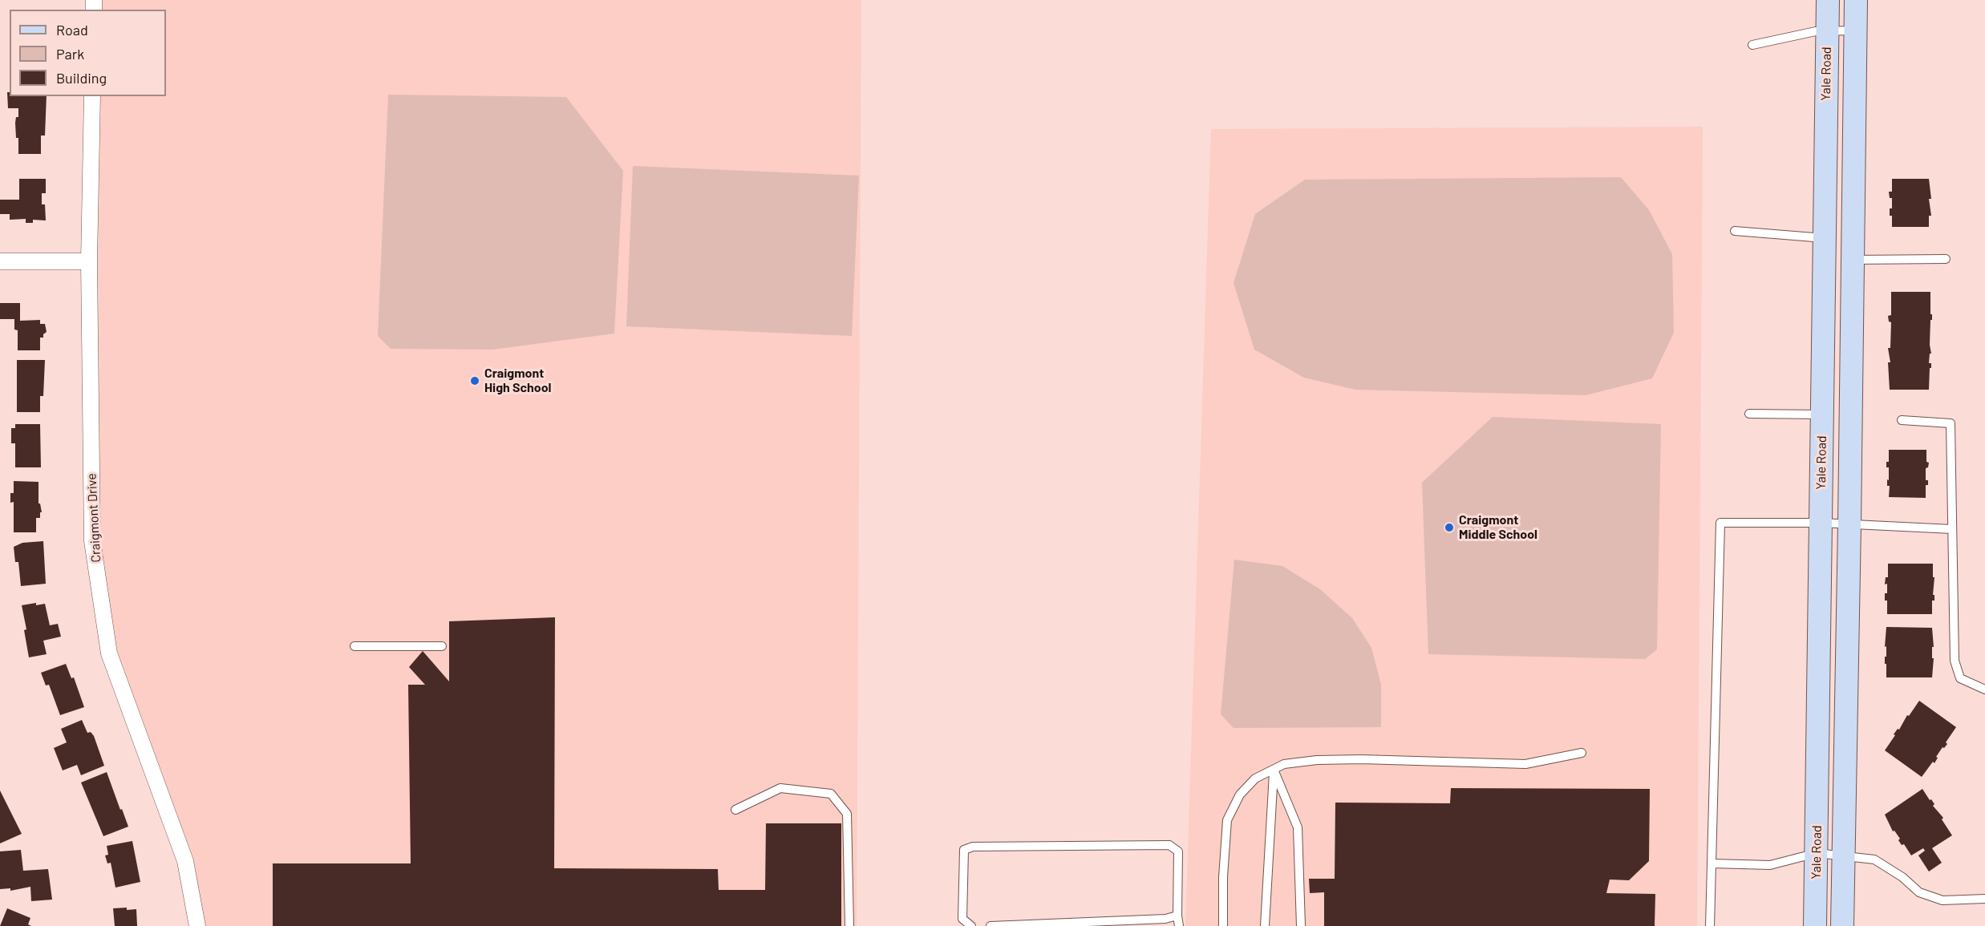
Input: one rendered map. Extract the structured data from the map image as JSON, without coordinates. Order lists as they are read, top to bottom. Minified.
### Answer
{"streets":{"main road":["Yale Road"],"street":["Craigmont Drive"]},"places":["Craigmont High School","Craigmont Middle School"],"legend":["Road","Park","Building"]}
